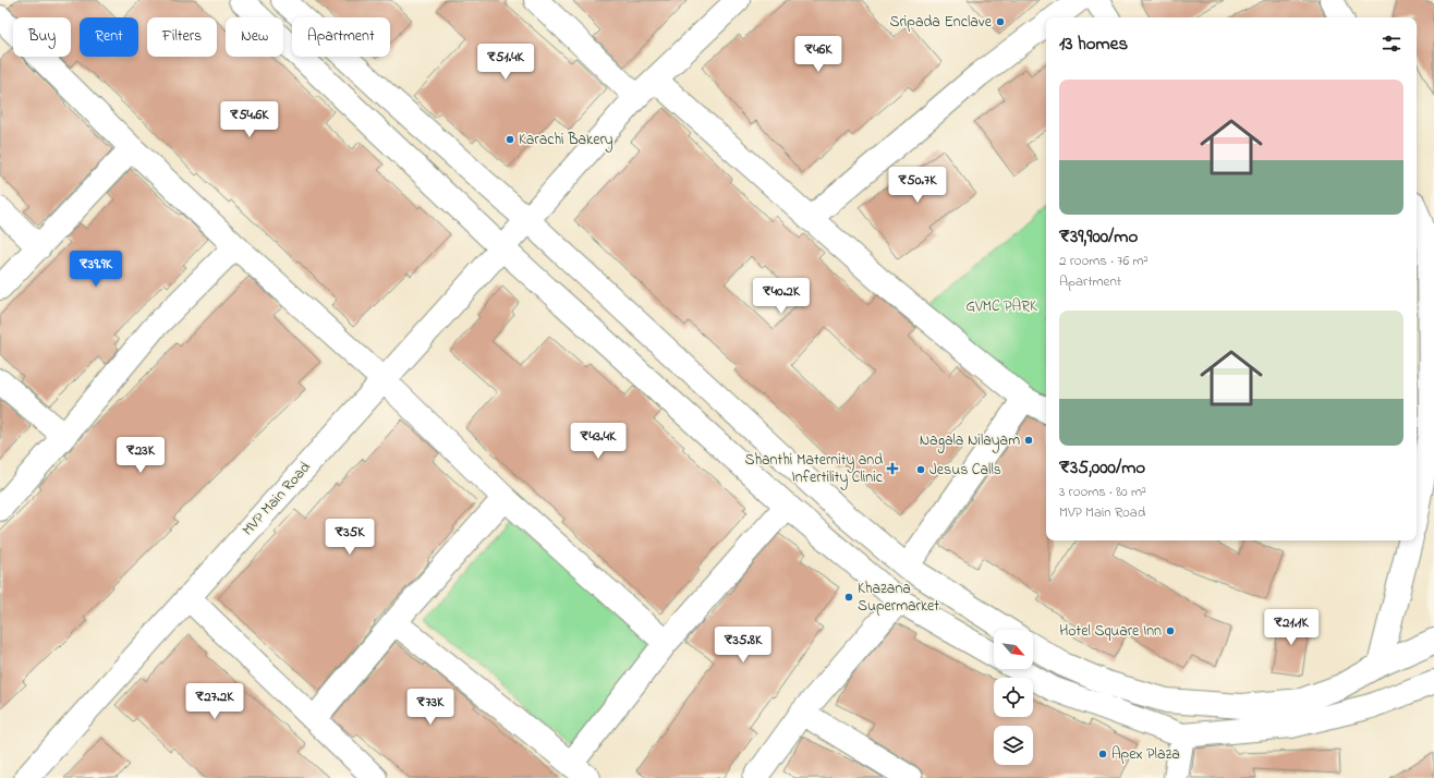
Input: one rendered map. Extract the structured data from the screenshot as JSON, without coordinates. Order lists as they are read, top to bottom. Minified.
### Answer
{"streets":{"street":["MVP Main Road"]},"parks":["GVMC PARK"],"places":{"other":["Sripada Enclave","Karachi Bakery","Nagala Nilayam","Jesus Calls","Khazana Supermarket","Hotel Square Inn","Apex Plaza"],"health":["Shanthi Maternity and Infertility Clinic"]},"north":"bottom right","page":{"chip":["Buy","Rent","Filters","New","Apartment"],"heading":"13 homes","price":["₹46K","₹51.4K","₹54.6K","₹50.7K","₹39.9K","₹40.2K","₹43.4K","₹23K","₹35K","₹21.1K","₹35.8K","₹27.2K","₹73K"],"list":[{"name":"₹39,900/mo","note":"2 rooms · 76 m² · Apartment"},{"name":"₹35,000/mo","note":"3 rooms · 80 m² · MVP Main Road"}]}}
